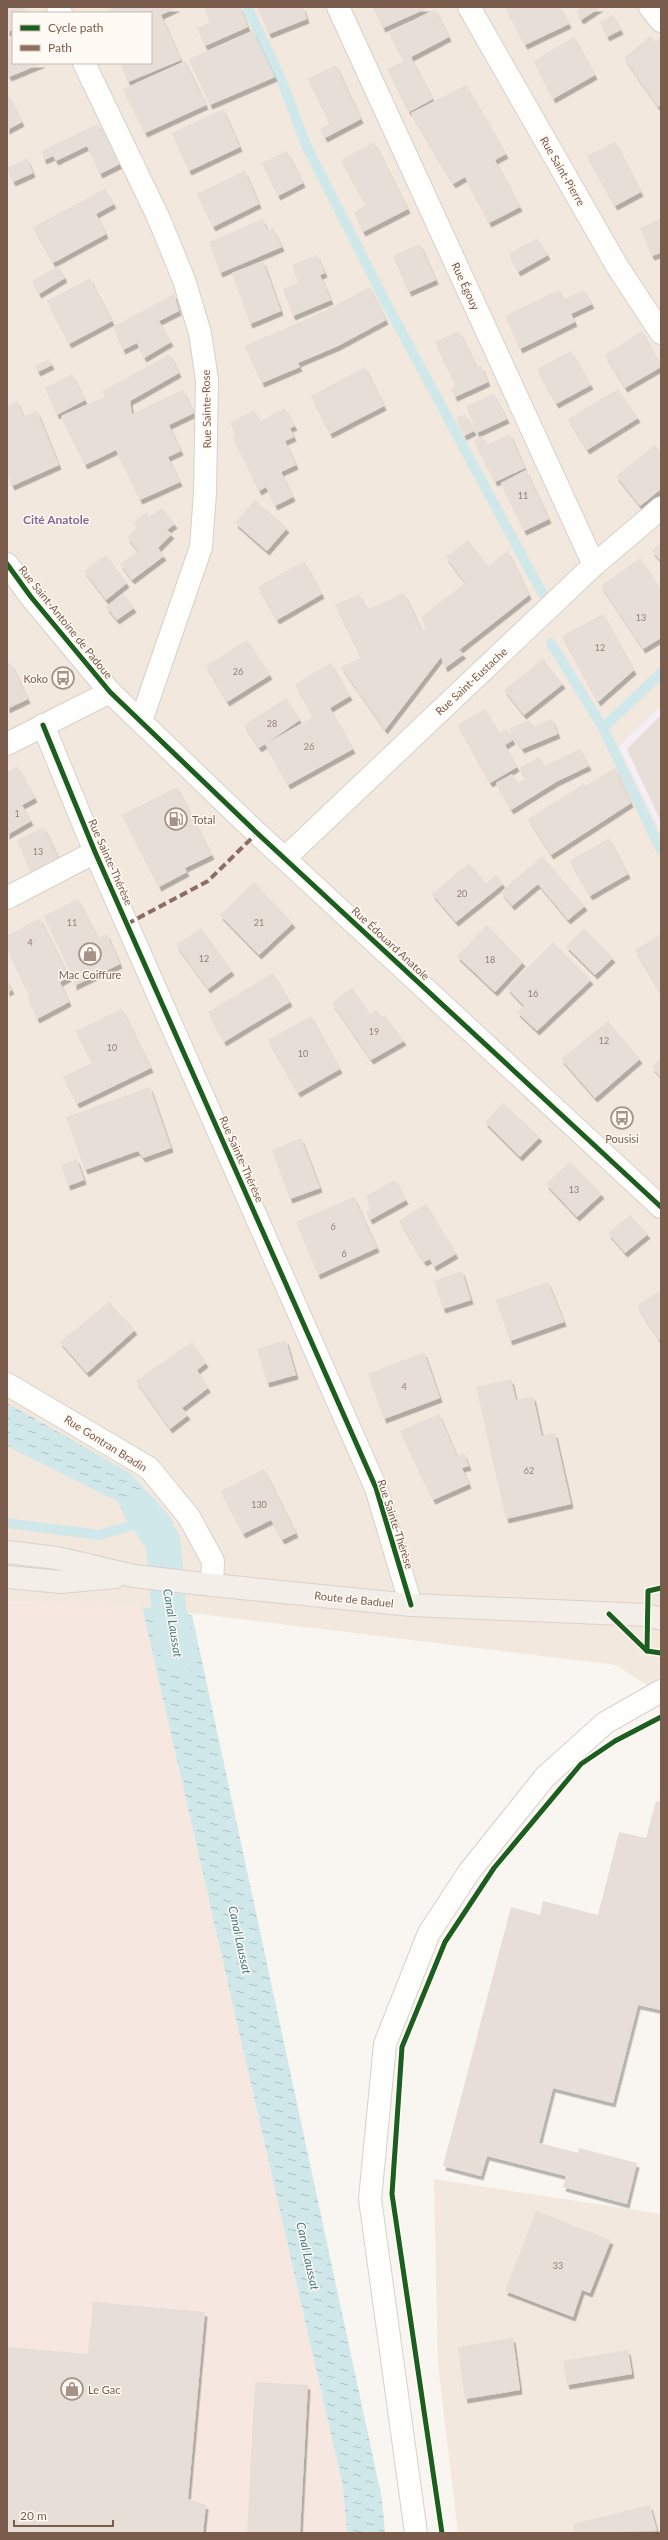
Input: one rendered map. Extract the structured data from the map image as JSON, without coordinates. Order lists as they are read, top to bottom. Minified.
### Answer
{"streets":{"main road":["Route de Baduel"],"street":["Rue Saint-Pierre","Rue Égouy","Rue Sainte-Rose","Rue Saint-Antoine de Padoue","Rue Saint-Eustache","Rue Sainte-Thérèse","Rue Édouard Anatole","Rue Gontran Bradin"]},"crossings":[["Rue Égouy","Rue Saint-Eustache"],["Rue Sainte-Rose","Rue Édouard Anatole"],["Rue Saint-Antoine de Padoue","Rue Édouard Anatole"],["Rue Saint-Eustache","Rue Édouard Anatole"],["Rue Sainte-Thérèse","Route de Baduel"],["Rue Gontran Bradin","Route de Baduel"]],"districts":["Cité Anatole"],"water":["Canal Laussat"],"places":{"bus stop":["Koko","Pousisi"],"fuel station":["Total"],"shop":["Mac Coiffure","Le Gac"]},"house_numbers":["11","13","12","26","28","26","1","13","20","11","21","4","12","18","16","19","12","10","10","13","6","6","4","62","130","33"],"legend":["Cycle path","Path"],"scale_bar":"20 m"}
